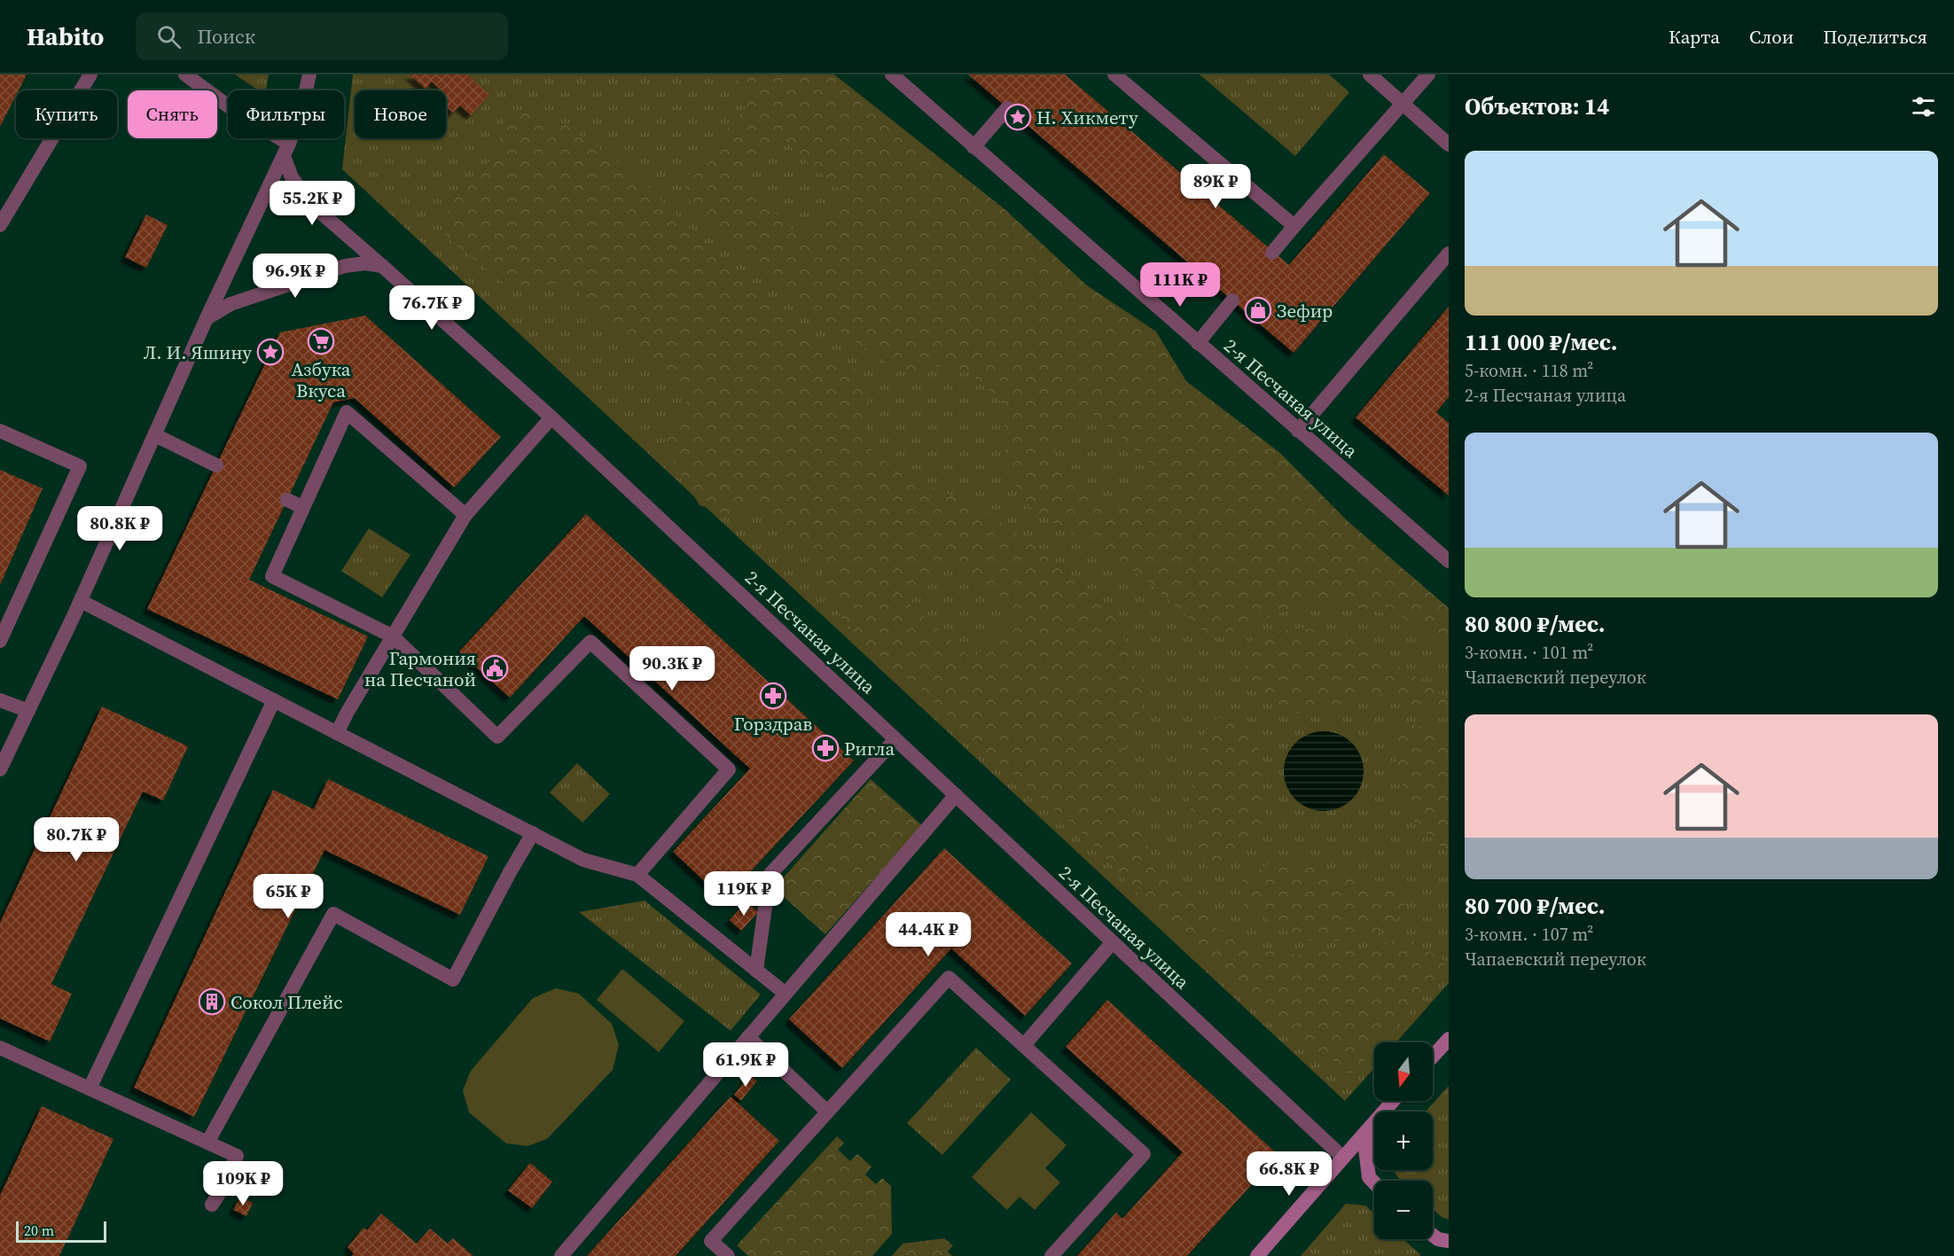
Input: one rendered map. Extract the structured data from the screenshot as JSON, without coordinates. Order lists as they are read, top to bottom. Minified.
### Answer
{"streets":{"street":["2-я Песчаная улица"]},"places":{"place":["Н. Хикмету","Л. И. Яшину"],"shop":["Зефир"],"supermarket":["Азбука Вкуса"],"public building":["Гармония на Песчаной"],"pharmacy":["Горздрав","Ригла"],"building":["Сокол Плейс"]},"scale_bar":"20 m","north":"bottom","page":{"header":"Habito","search":"Поиск","nav":["Карта","Слои","Поделиться"],"heading":"Объектов: 14","chip":["Купить","Снять","Фильтры","Новое"],"list":[{"name":"111 000 ₽/мес.","note":"5-комн. · 118 m² · 2-я Песчаная улица"},{"name":"80 800 ₽/мес.","note":"3-комн. · 101 m² · Чапаевский переулок"},{"name":"80 700 ₽/мес.","note":"3-комн. · 107 m² · Чапаевский переулок"}],"price":["89K ₽","55.2K ₽","96.9K ₽","111K ₽","76.7K ₽","80.8K ₽","90.3K ₽","80.7K ₽","119K ₽","65K ₽","44.4K ₽","61.9K ₽","66.8K ₽","109K ₽"],"map_buttons":["+","−"],"scale":"20 m"}}
